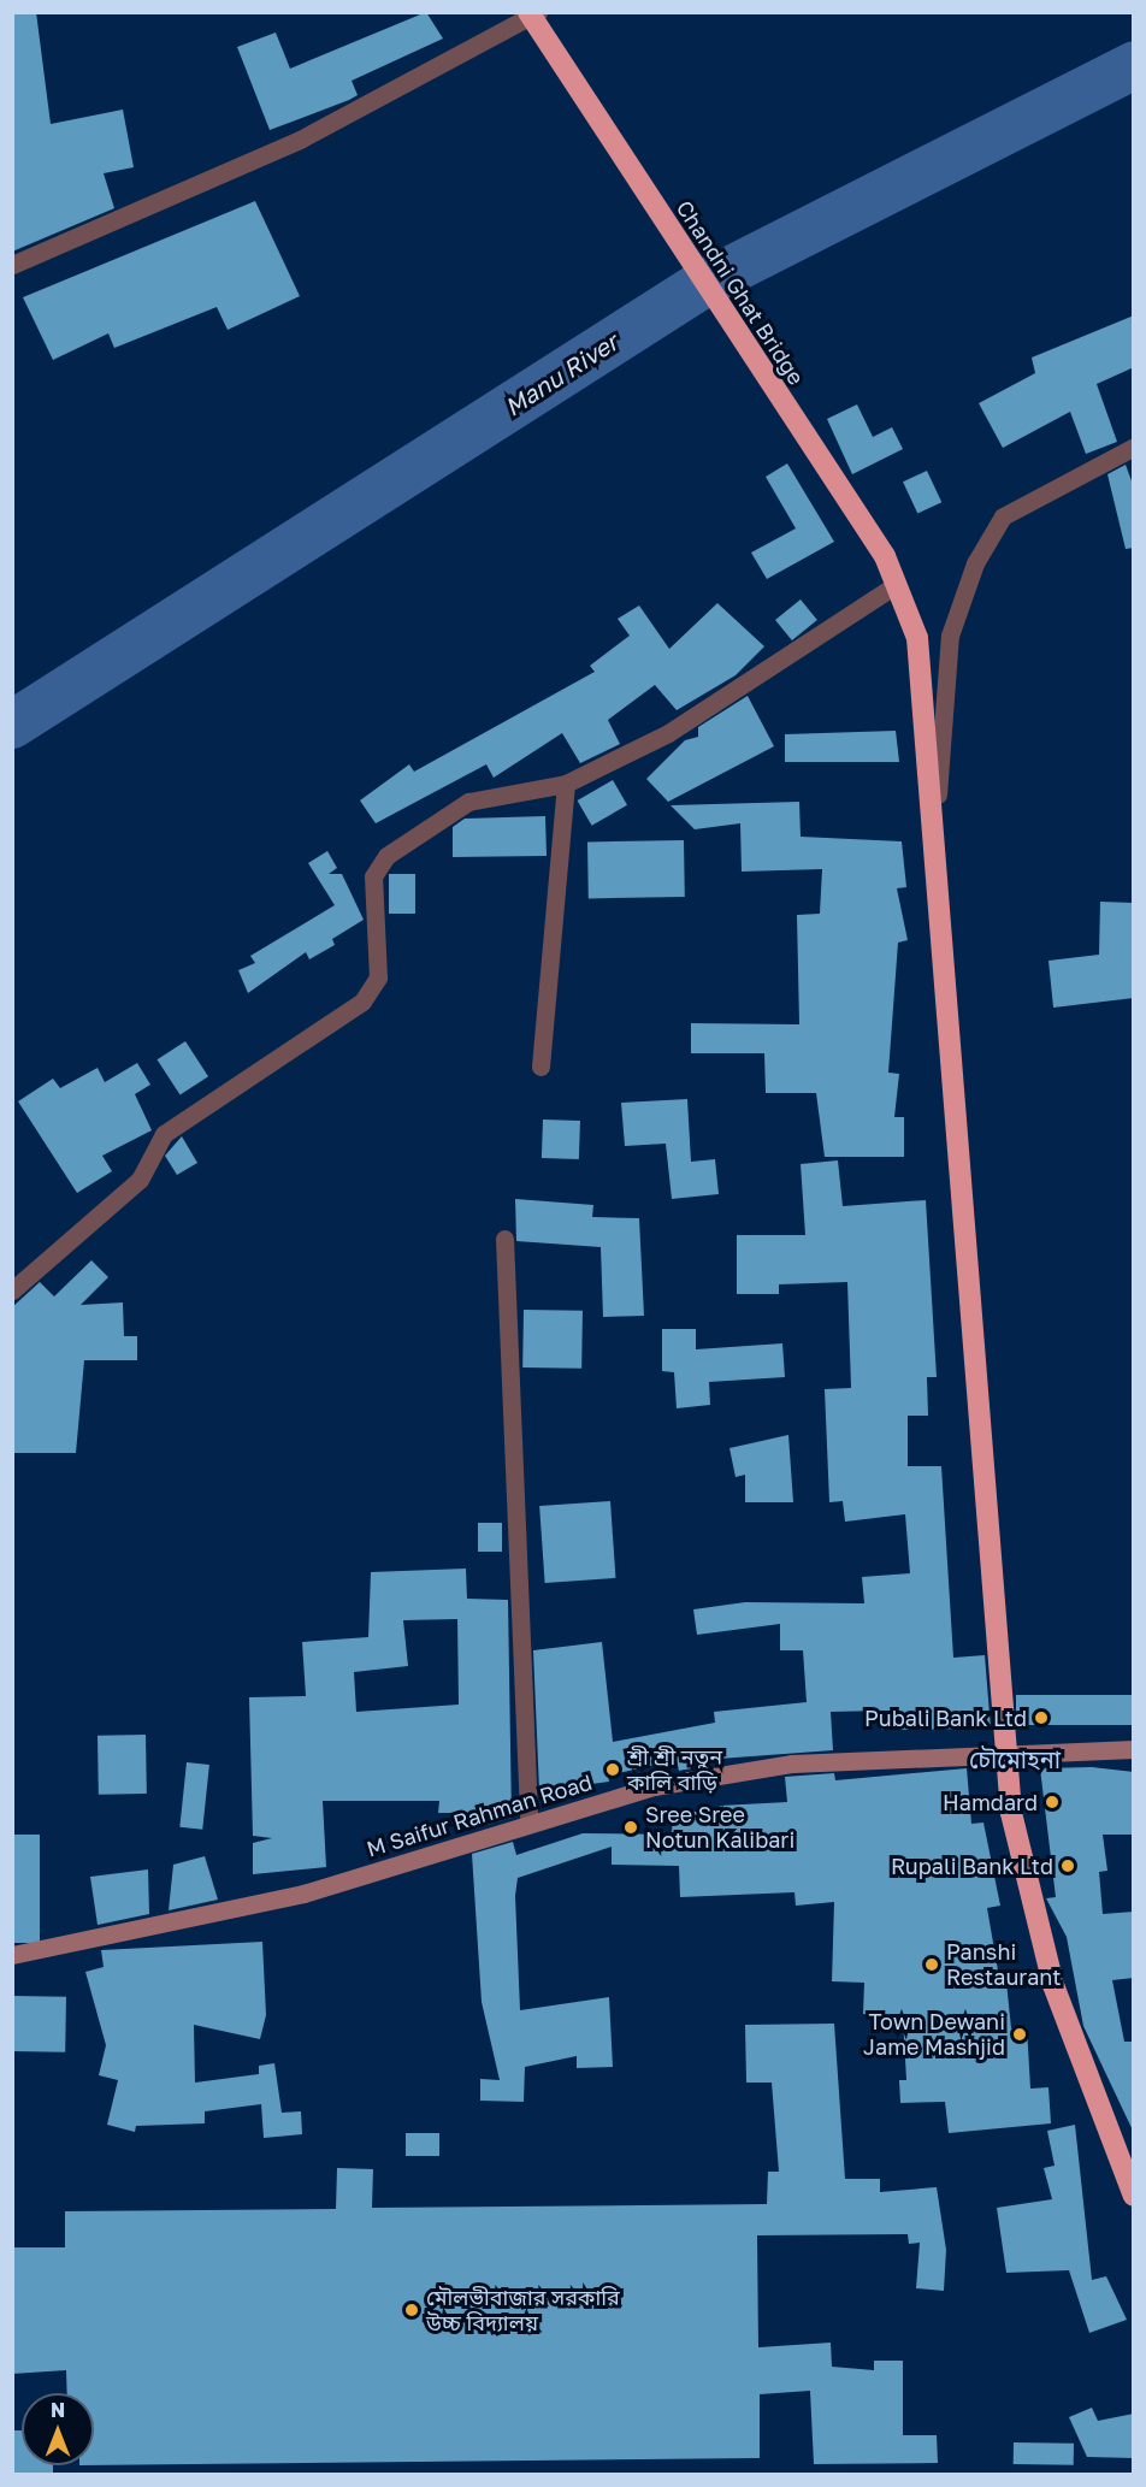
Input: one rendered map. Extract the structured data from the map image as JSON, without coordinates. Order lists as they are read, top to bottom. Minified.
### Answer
{"streets":{"highway":["Chandni Ghat Bridge"],"main road":["M Saifur Rahman Road"]},"crossings":[["Chandni Ghat Bridge","M Saifur Rahman Road"]],"districts":["চৌমোহনা"],"water":["Manu River"],"places":["Pubali Bank Ltd","শ্রী শ্রী নতুন কালি বাড়ি","Hamdard","Sree Sree Notun Kalibari","Rupali Bank Ltd","Panshi Restaurant","Town Dewani Jame Mashjid","মৌলভীবাজার সরকারি উচ্চ বিদ্যালয়"],"north":"top"}
